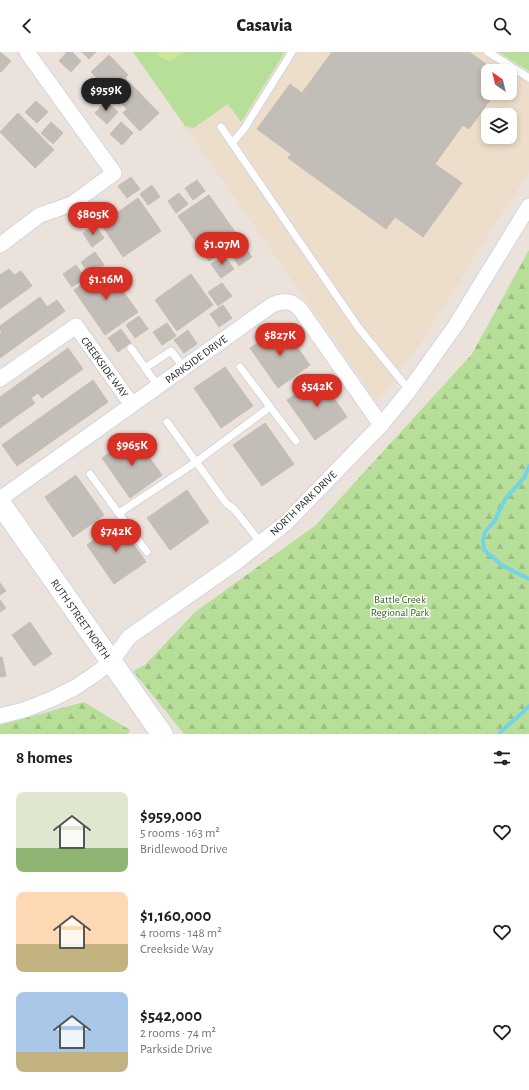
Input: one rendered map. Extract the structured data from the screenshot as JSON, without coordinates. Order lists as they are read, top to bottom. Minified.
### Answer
{"streets":{"street":["PARKSIDE DRIVE","CREEKSIDE WAY","NORTH PARK DRIVE","RUTH STREET NORTH"]},"crossings":[["PARKSIDE DRIVE","CREEKSIDE WAY"],["PARKSIDE DRIVE","NORTH PARK DRIVE"],["NORTH PARK DRIVE","RUTH STREET NORTH"]],"parks":["Battle Creek Regional Park"],"north":"top left","page":{"header":"Casavia","price":["$959K","$805K","$1.07M","$1.16M","$827K","$542K","$965K","$742K"],"heading":"8 homes","list":[{"name":"$959,000","note":"5 rooms · 163 m² · Bridlewood Drive"},{"name":"$1,160,000","note":"4 rooms · 148 m² · Creekside Way"},{"name":"$542,000","note":"2 rooms · 74 m² · Parkside Drive"}]}}
